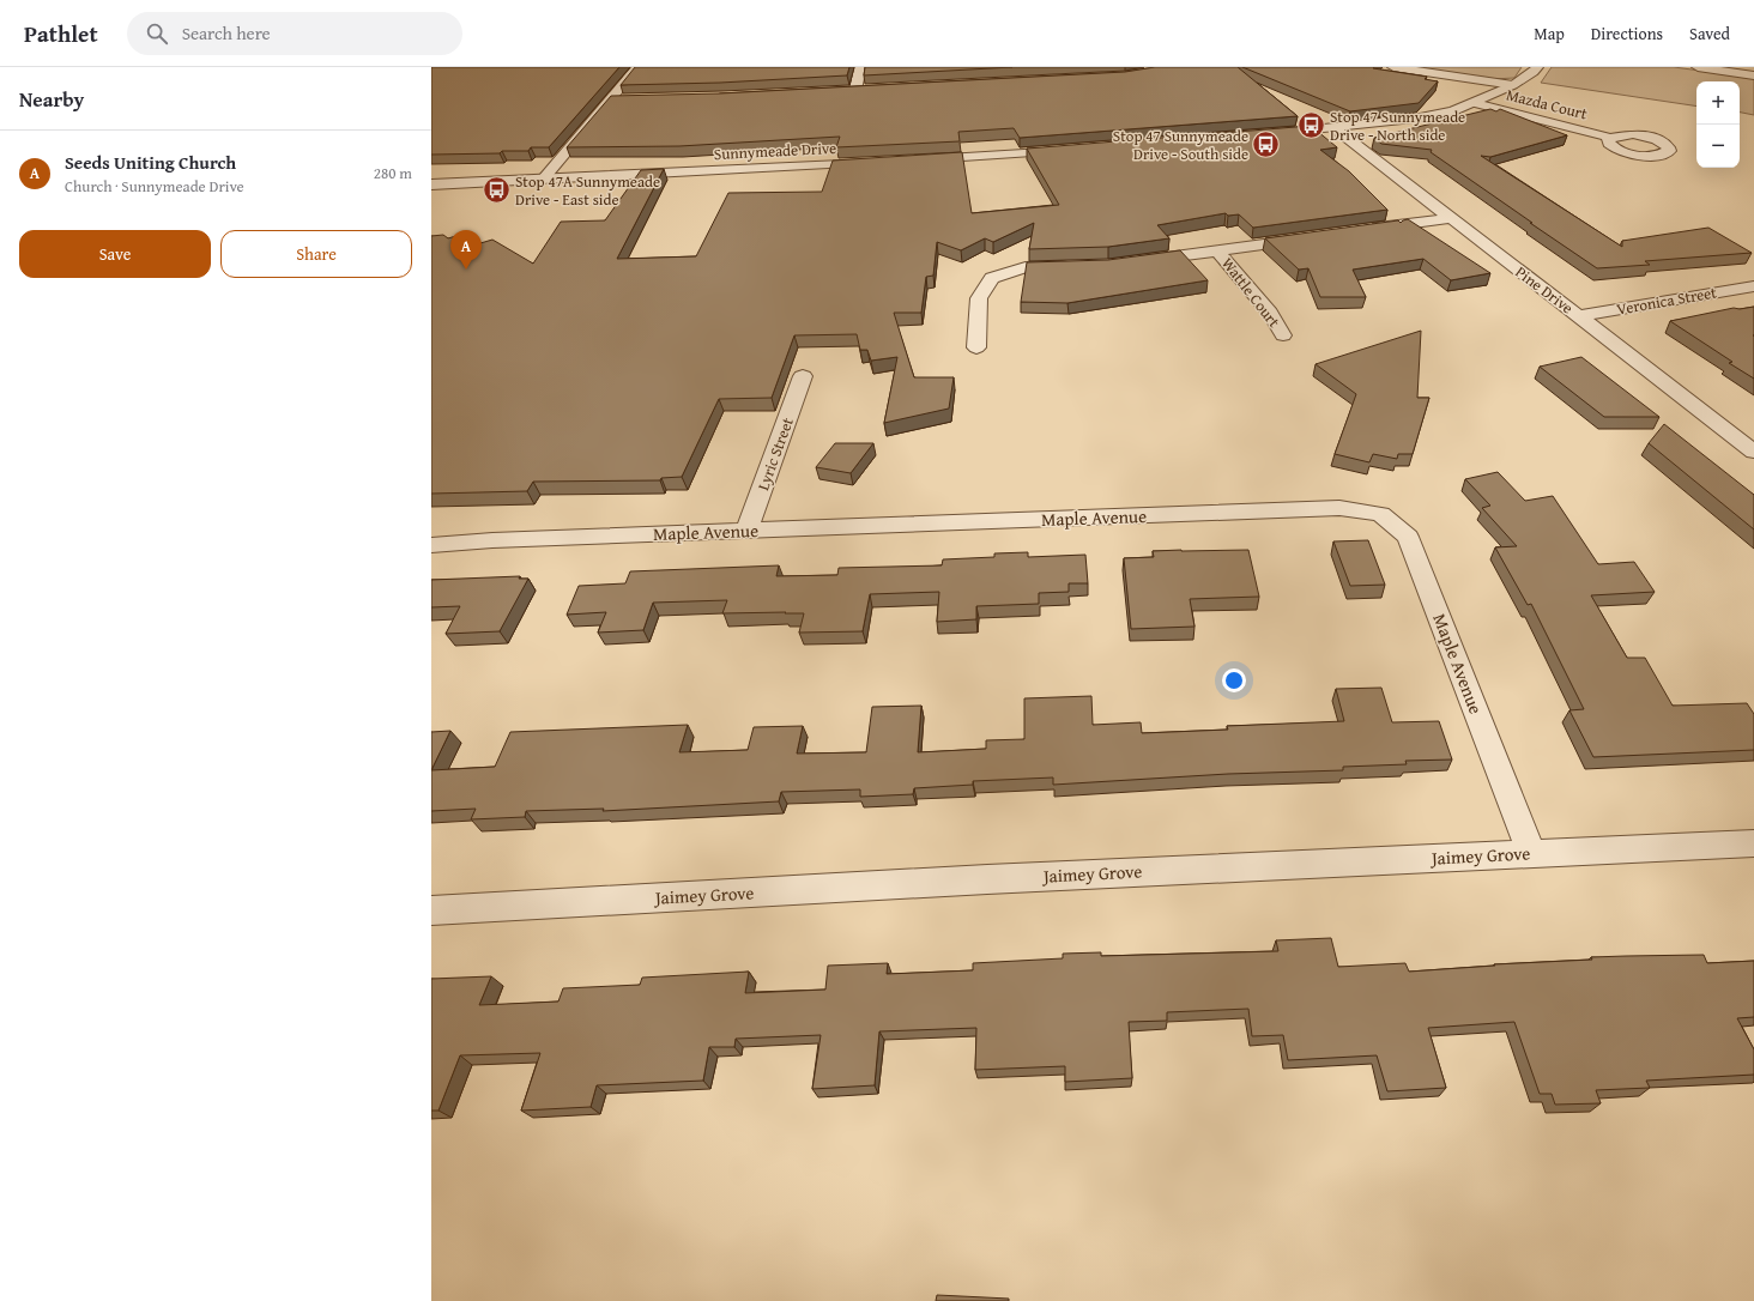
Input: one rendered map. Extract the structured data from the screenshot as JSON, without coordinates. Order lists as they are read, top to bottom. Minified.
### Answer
{"streets":{"street":["Mazda Court","Sunnymeade Drive","Pine Drive","Wattle Court","Veronica Street","Lyric Street","Maple Avenue","Jaimey Grove"]},"crossings":[["Pine Drive","Veronica Street"],["Lyric Street","Maple Avenue"],["Maple Avenue","Jaimey Grove"]],"places":{"bus stop":["Stop 47 Sunnymeade Drive - North side","Stop 47 Sunnymeade Drive - South side","Stop 47A Sunnymeade Drive - East side"]},"page":{"header":"Pathlet","search":"Search here","nav":["Map","Directions","Saved"],"heading":"Nearby","map_buttons":["+","−"],"list":[{"mark":"A","name":"Seeds Uniting Church","note":"Church · Sunnymeade Drive","value":"280 m"}],"buttons":["Save","Share"],"pins":"A"}}
